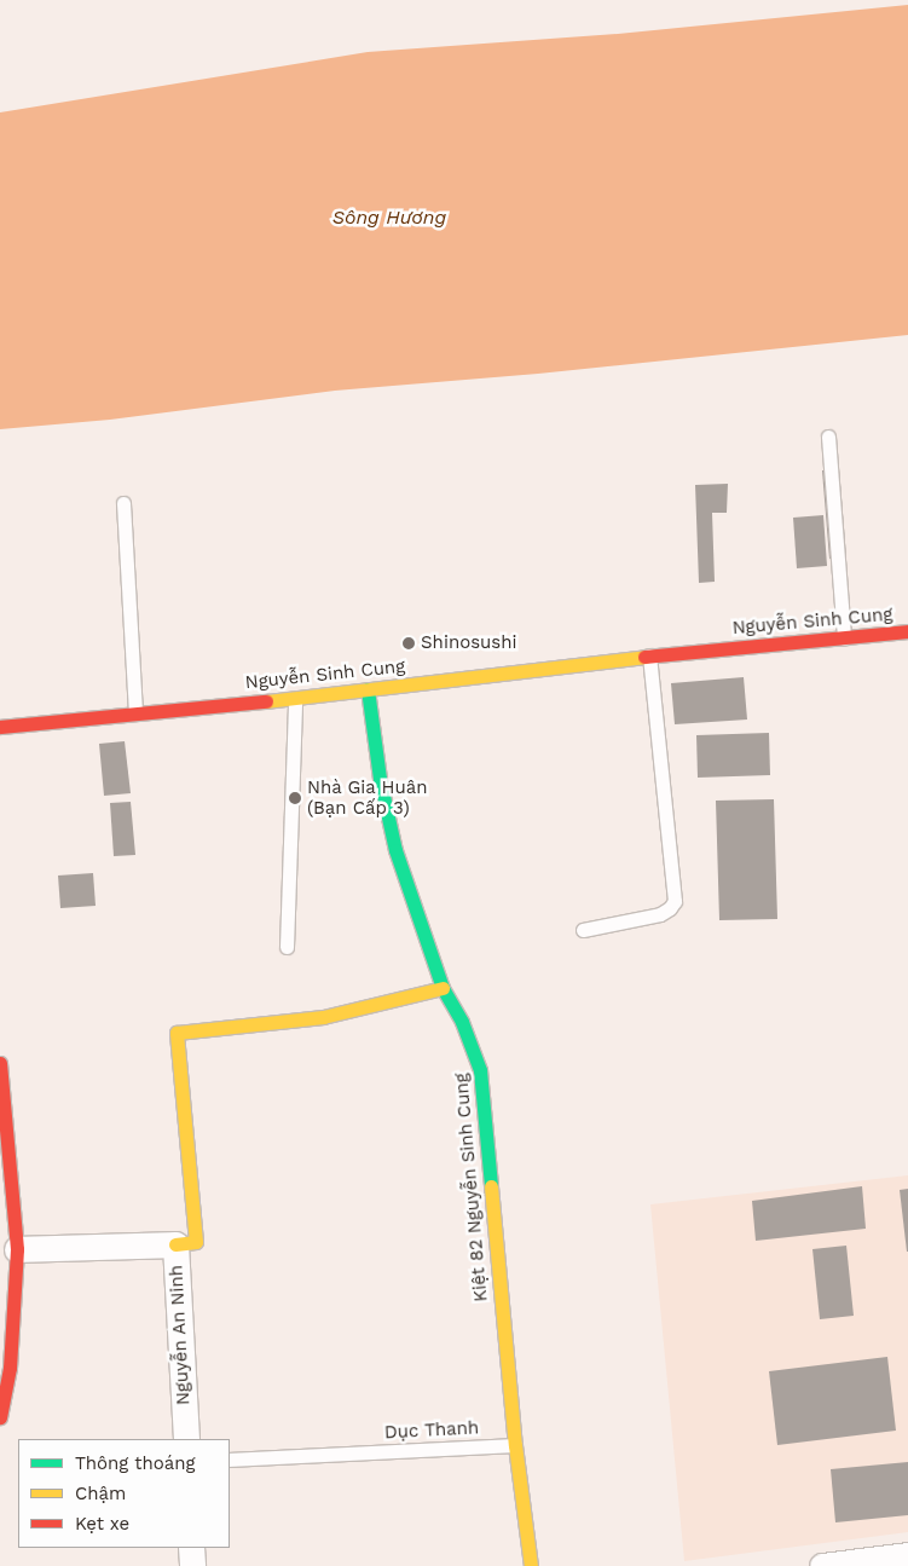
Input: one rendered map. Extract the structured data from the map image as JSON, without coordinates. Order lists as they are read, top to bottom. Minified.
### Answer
{"streets":{"street":["Nguyễn Sinh Cung","Kiệt 82 Nguyễn Sinh Cung","Nguyễn An Ninh"],"lane":["Dục Thanh"]},"crossings":[["Nguyễn Sinh Cung","Kiệt 82 Nguyễn Sinh Cung"],["Kiệt 82 Nguyễn Sinh Cung","Dục Thanh"]],"water":["Sông Hương"],"places":["Shinosushi","Nhà Gia Huân (Bạn Cấp 3)"],"legend":["Thông thoáng","Chậm","Kẹt xe"]}
